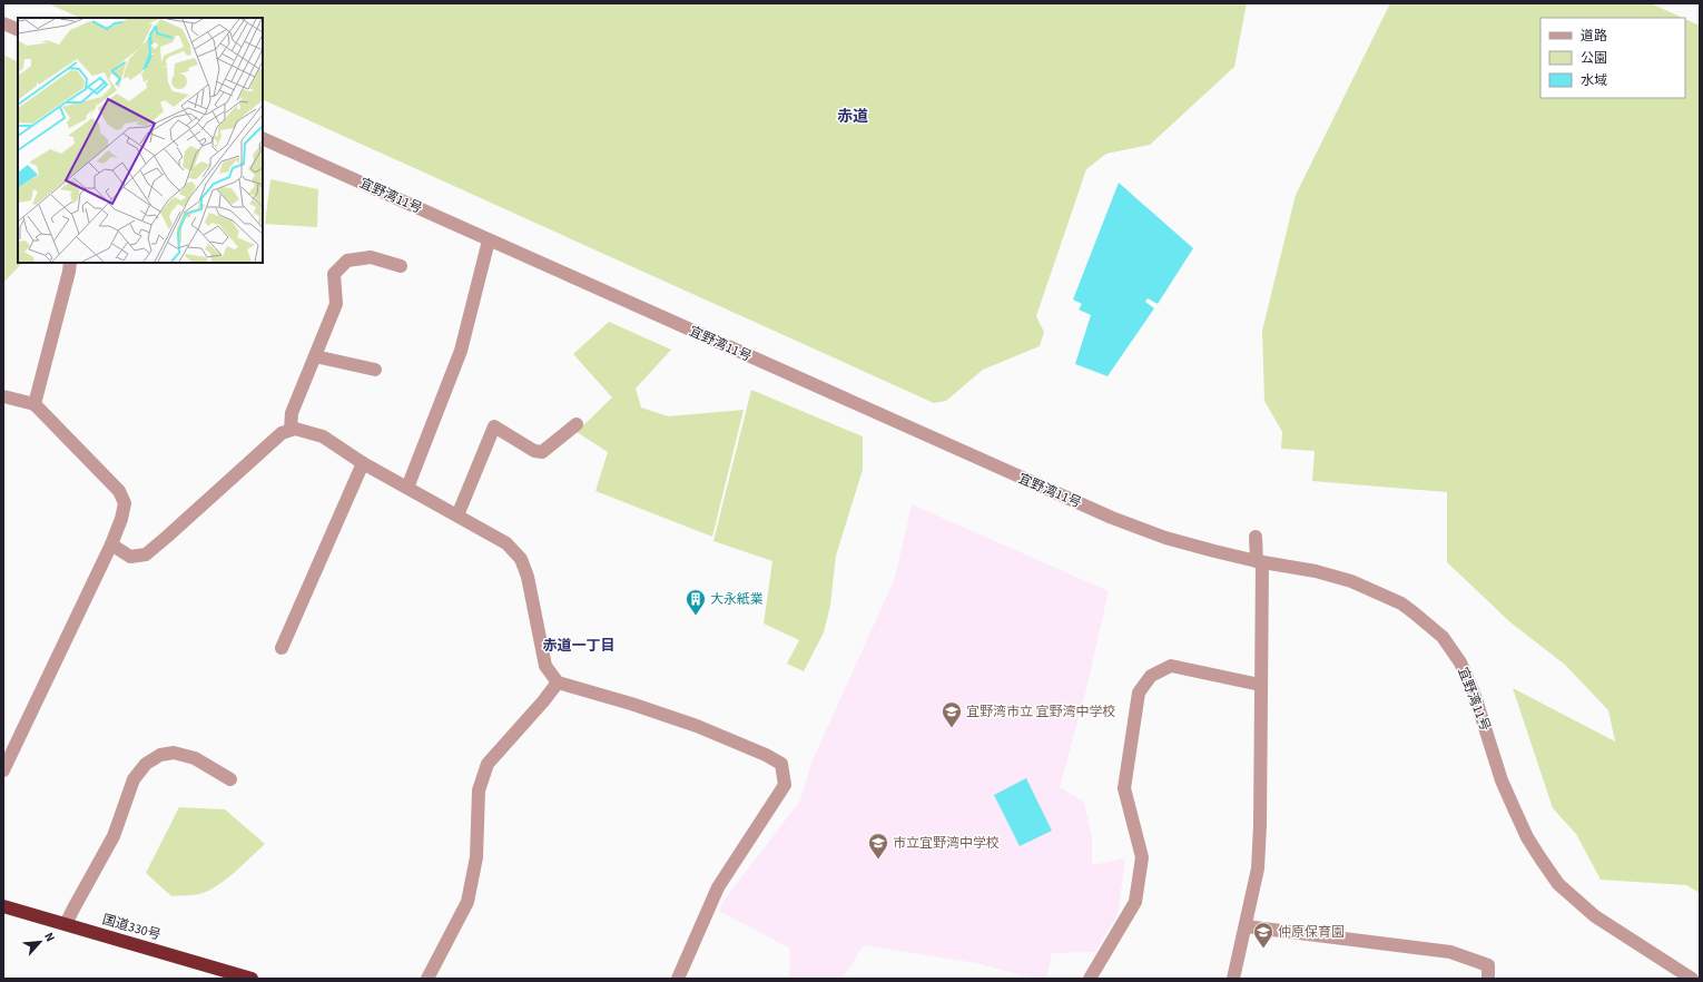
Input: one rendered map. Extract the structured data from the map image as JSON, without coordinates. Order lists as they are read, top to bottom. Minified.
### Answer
{"streets":{"highway":["国道330号"],"street":["宜野湾11号"]},"districts":["赤道","赤道一丁目"],"places":{"building":["大永紙業"],"school or university":["宜野湾市立 宜野湾中学校","市立宜野湾中学校","仲原保育園"]},"legend":["道路","公園","水域"],"north":"top right"}
